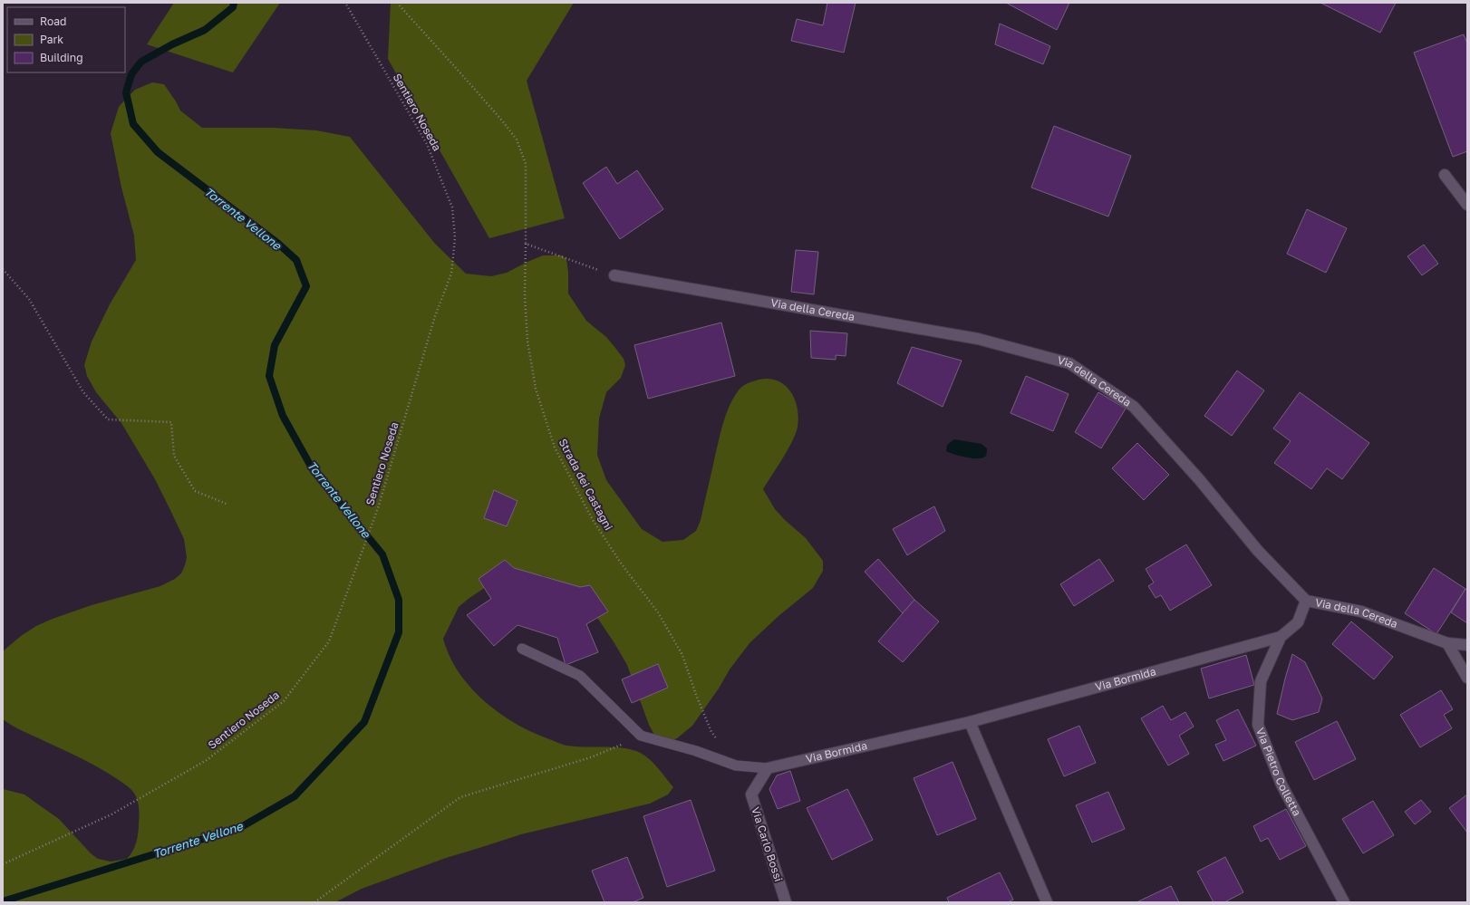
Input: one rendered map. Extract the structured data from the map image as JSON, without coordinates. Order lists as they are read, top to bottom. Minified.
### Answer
{"streets":{"street":["Via della Cereda","Via Bormida","Via Pietro Colletta","Via Carlo Bossi"],"path":["Sentiero Noseda","Strada dei Castagni"]},"crossings":[["Via della Cereda","Via Pietro Colletta"],["Via Bormida","Via Pietro Colletta"],["Via Bormida","Via Carlo Bossi"]],"water":["Torrente Vellone"],"legend":["Road","Park","Building"]}
